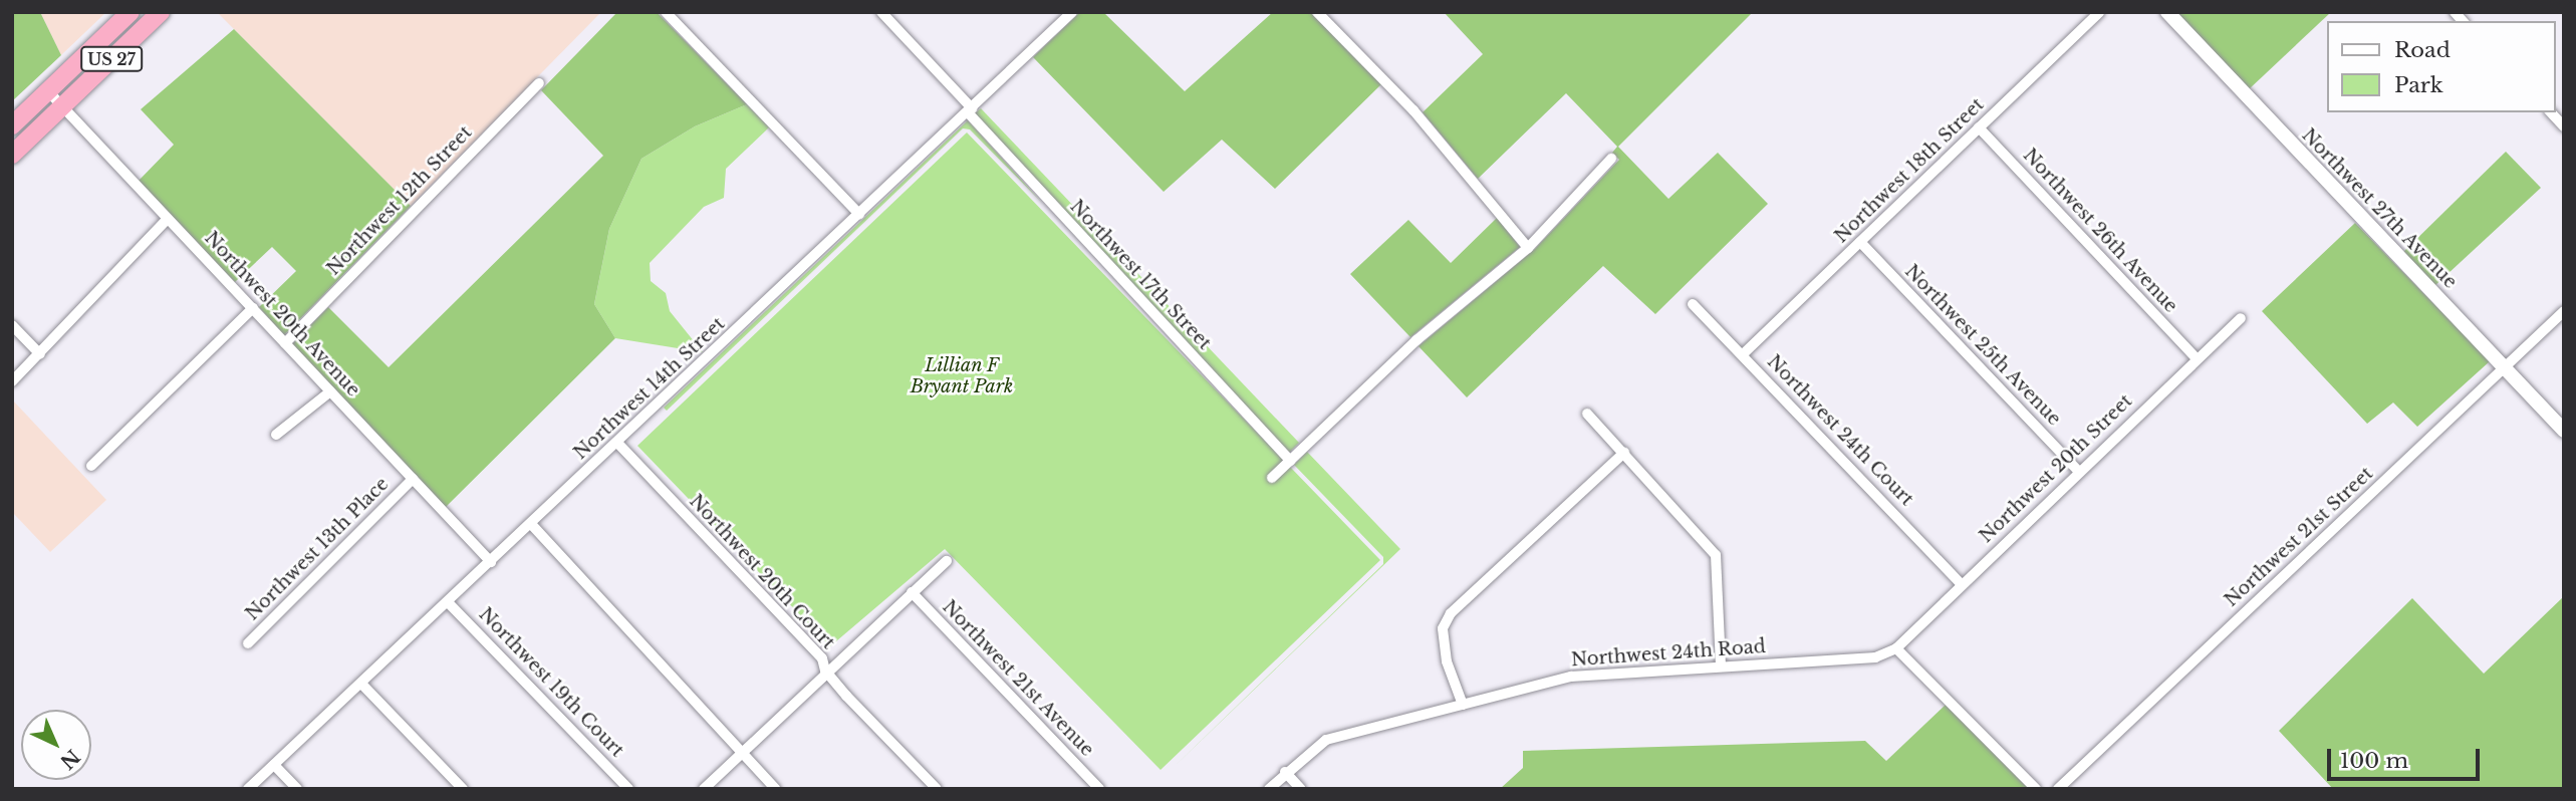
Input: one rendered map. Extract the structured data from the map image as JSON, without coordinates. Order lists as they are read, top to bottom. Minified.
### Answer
{"streets":{"highway":["US 27"],"street":["Northwest 18th Street","Northwest 12th Street","Northwest 27th Avenue","Northwest 26th Avenue","Northwest 17th Street","Northwest 20th Avenue","Northwest 25th Avenue","Northwest 14th Street","Northwest 24th Court","Northwest 20th Street","Northwest 21st Street","Northwest 13th Place","Northwest 20th Court","Northwest 24th Road","Northwest 21st Avenue","Northwest 19th Court"]},"crossings":[["US 27","Northwest 20th Avenue"],["Northwest 18th Street","Northwest 26th Avenue"],["Northwest 18th Street","Northwest 25th Avenue"],["Northwest 18th Street","Northwest 24th Court"],["Northwest 12th Street","Northwest 20th Avenue"],["Northwest 27th Avenue","Northwest 21st Street"],["Northwest 26th Avenue","Northwest 20th Street"],["Northwest 17th Street","Northwest 14th Street"],["Northwest 20th Avenue","Northwest 14th Street"],["Northwest 20th Avenue","Northwest 13th Place"],["Northwest 25th Avenue","Northwest 20th Street"],["Northwest 14th Street","Northwest 20th Court"],["Northwest 14th Street","Northwest 19th Court"],["Northwest 24th Court","Northwest 20th Street"],["Northwest 20th Street","Northwest 24th Road"]],"parks":["Lillian F Bryant Park"],"legend":["Road","Park"],"scale_bar":"100 m","north":"bottom right"}
